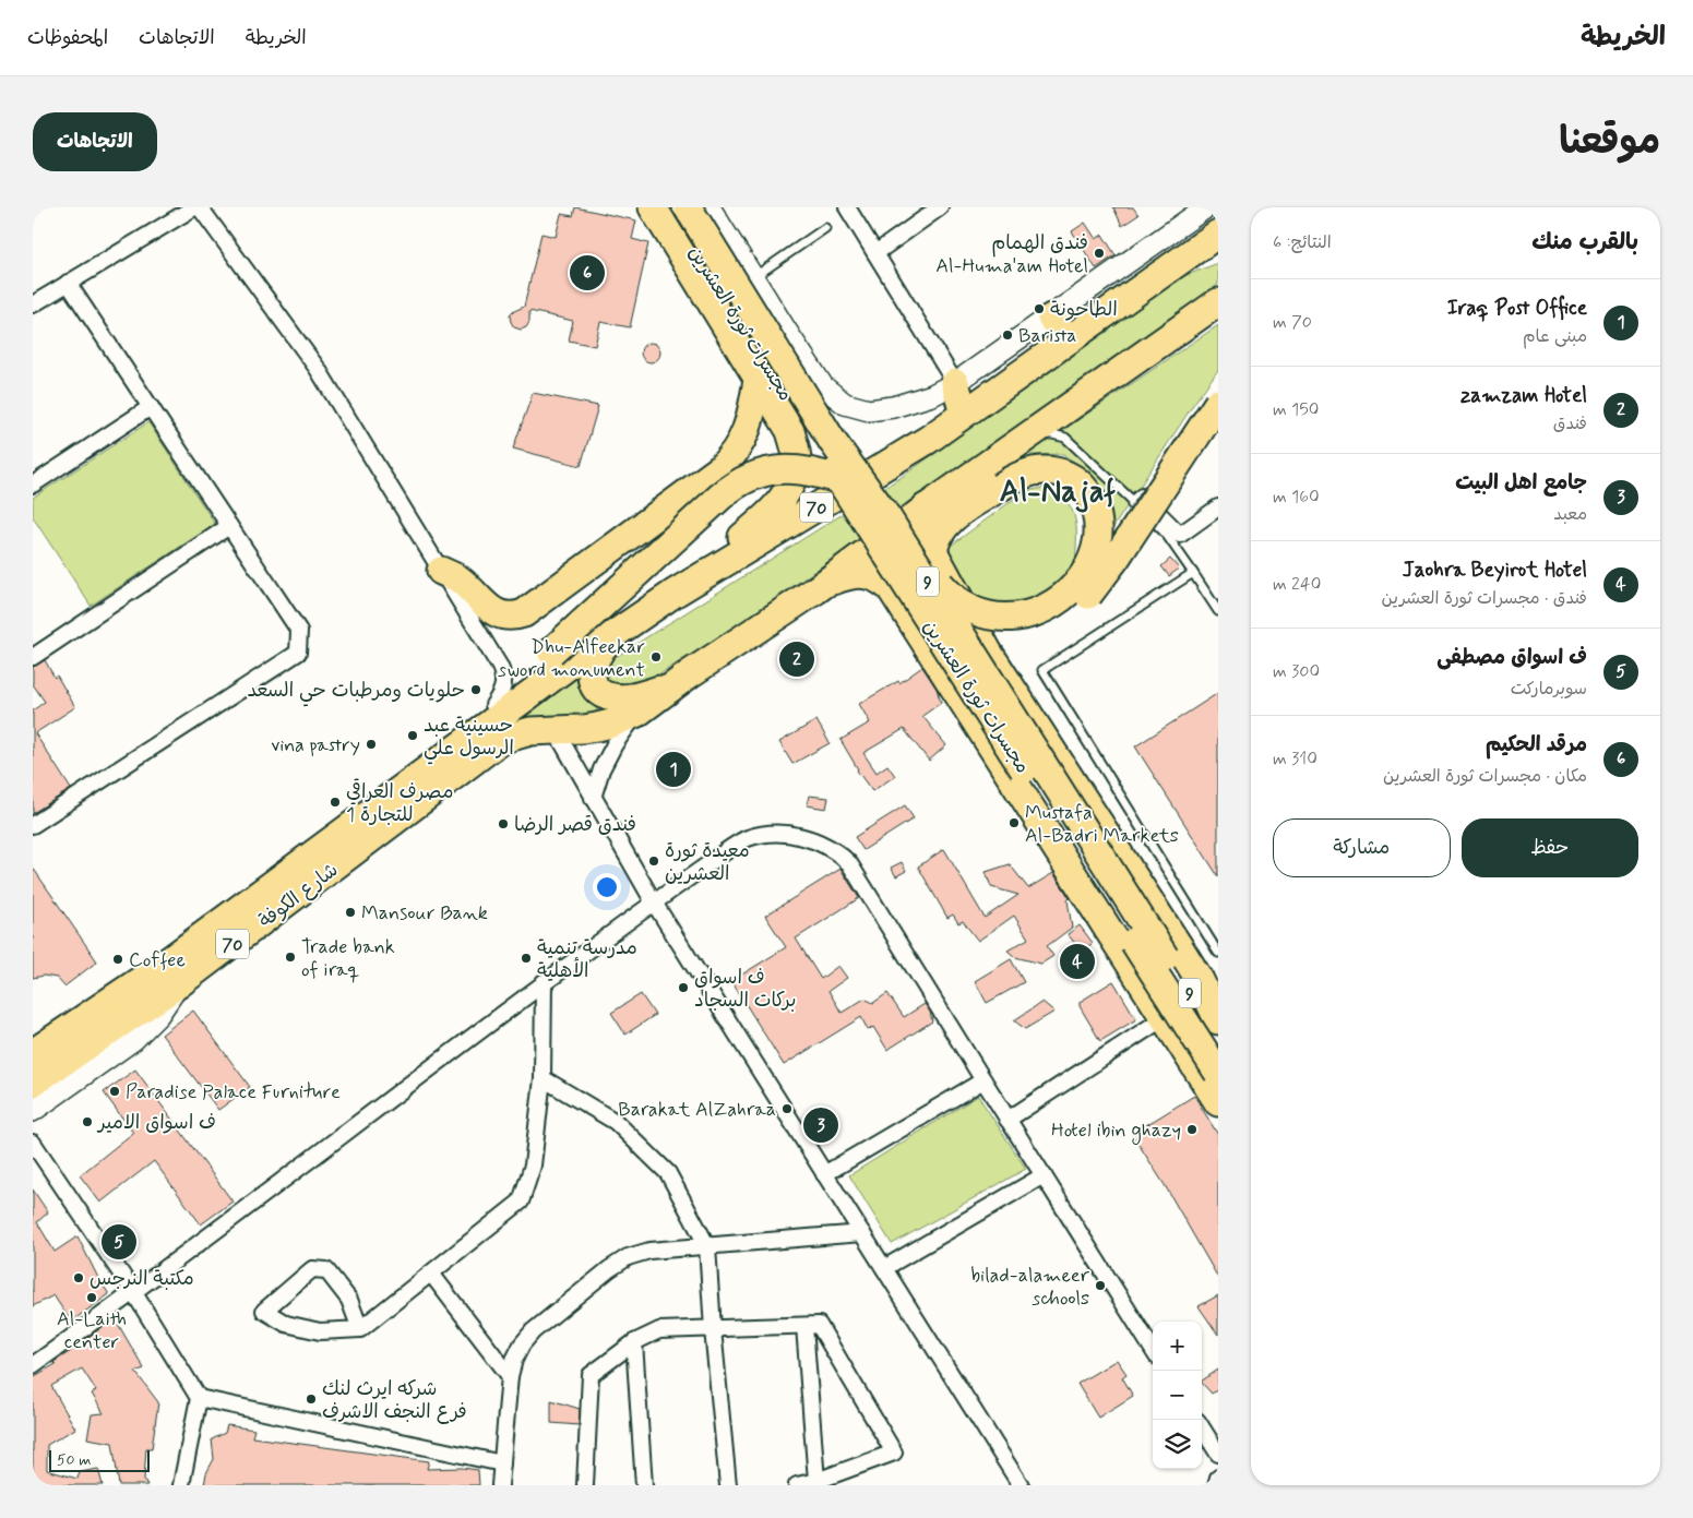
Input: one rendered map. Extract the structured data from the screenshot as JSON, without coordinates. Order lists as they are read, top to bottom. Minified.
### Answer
{"streets":{"highway":["مجسرات ثورة العشرين","70","9","شارع الكوفة"]},"crossings":[["70","شارع الكوفة"]],"districts":["Al-Najaf"],"places":["فندق الهمام Al-Huma'am Hotel","الطاحونة","Barista","Dhu-Alfeekar sword monument","حلويات ومرطبات حي السعد","حسينية عبد الرسول علي","vina pastry","مصرف العراقي للتجارة 1","Mustafa Al-Badri Markets","فندق قصر الرضا","معيدة ثورة العشرين","Mansour Bank","Trade bank of iraq","مدرسة تنمية الأهلية","Coffee","ف اسواق بركات السجاد","Paradise Palace Furniture","Barakat AlZahraa","ف اسواق الامير","Hotel ibin ghazy","مكتبة النرجس","bilad-alameer schools","Al-Laith center","شركه ايرث لنك فرع النجف الاشرف"],"scale_bar":"50 m","page":{"header":"الخريطة","nav":["الخريطة","الاتجاهات","المحفوظات"],"title":"موقعنا","buttons":["الاتجاهات",["حفظ","مشاركة"]],"heading":["بالقرب منك","النتائج: 6"],"pins":["6","2","1","4","3","5"],"list":[{"mark":"1","name":"Iraq Post Office","note":"مبنى عام","value":"70 m"},{"mark":"2","name":"zamzam Hotel","note":"فندق","value":"150 m"},{"mark":"3","name":"جامع اهل البيت","note":"معبد","value":"160 m"},{"mark":"4","name":"Jaohra Beyirot Hotel","note":"فندق · مجسرات ثورة العشرين","value":"240 m"},{"mark":"5","name":"ف اسواق مصطفى","note":"سوبرماركت","value":"300 m"},{"mark":"6","name":"مرقد الحكيم","note":"مكان · مجسرات ثورة العشرين","value":"310 m"}],"map_buttons":["+","−"],"scale":"50 m"}}
